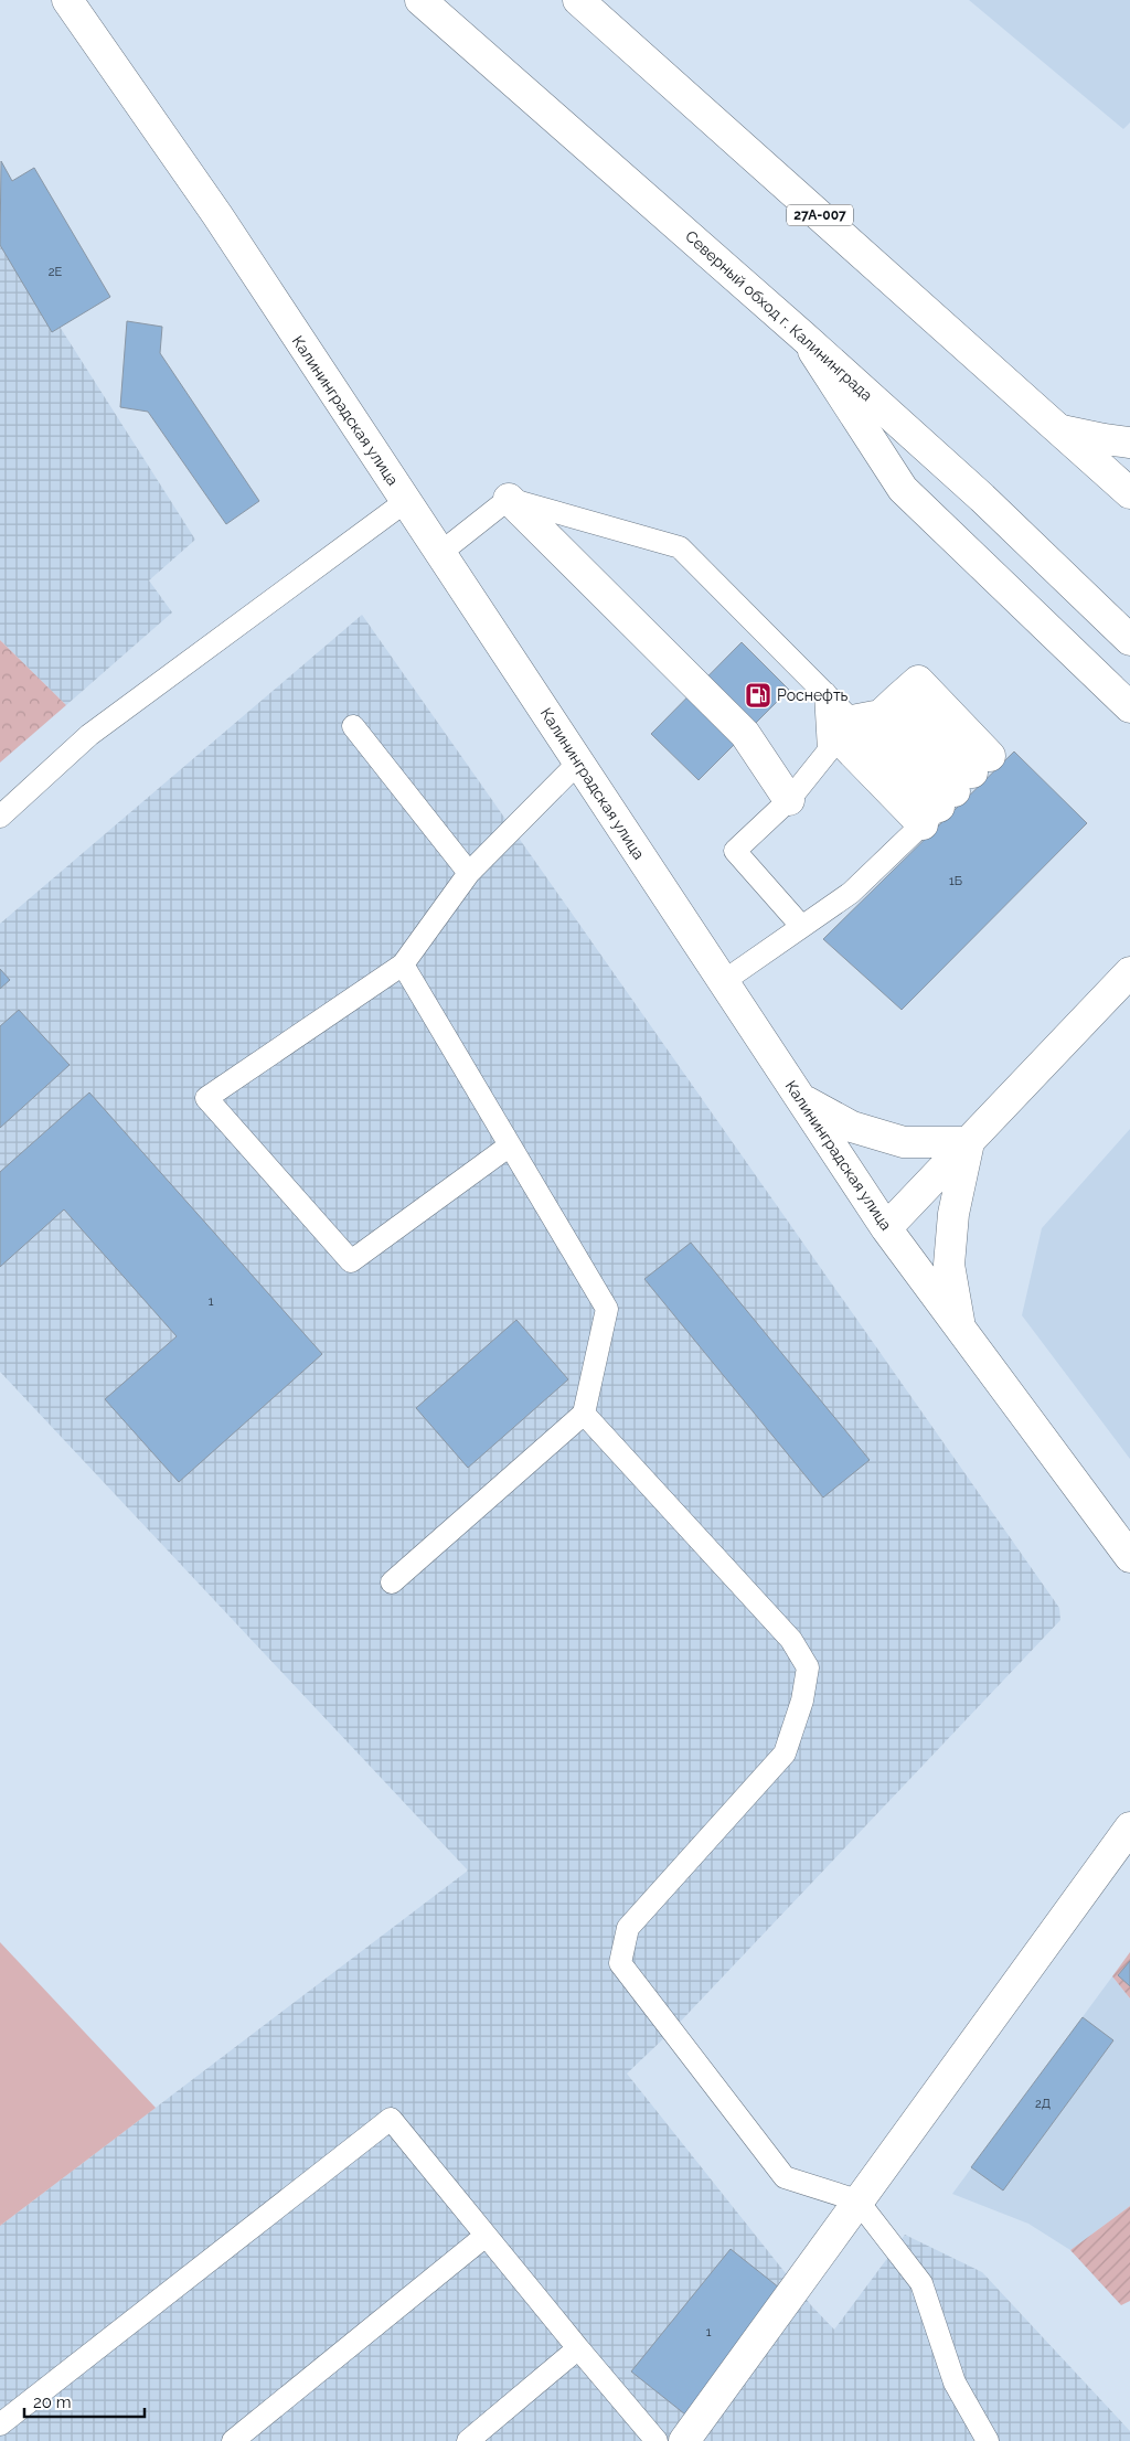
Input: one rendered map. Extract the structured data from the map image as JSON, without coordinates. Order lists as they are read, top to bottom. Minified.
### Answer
{"streets":{"main road":["27А-007","Северный обход г. Калининграда","Калининградская улица"]},"places":{"fuel station":["Роснефть"]},"house_numbers":["2Е","1Б","1","2Д","1"],"scale_bar":"20 m"}
